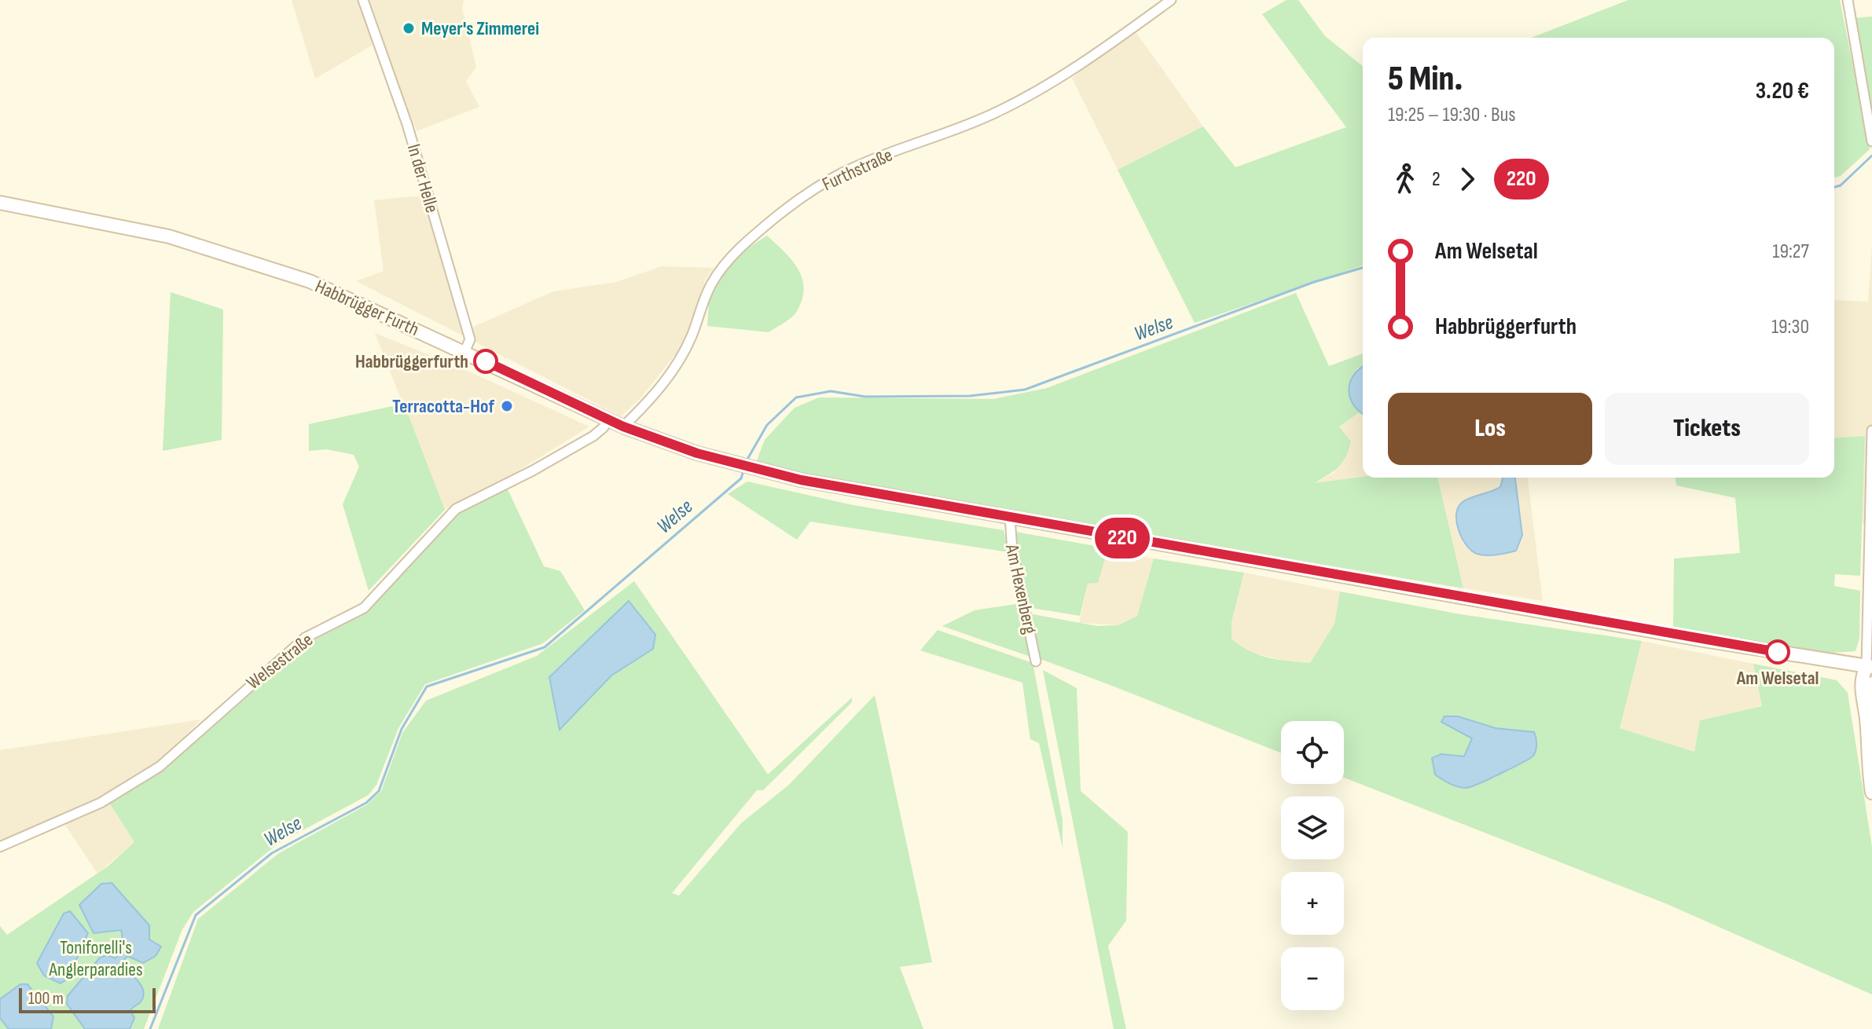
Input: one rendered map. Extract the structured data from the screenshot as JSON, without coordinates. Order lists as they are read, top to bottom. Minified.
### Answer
{"streets":{"street":["Furthstraße","In der Helle","Habbrügger Furth","Am Hexenberg","Welsestraße"]},"crossings":[["Furthstraße","Habbrügger Furth"],["In der Helle","Habbrügger Furth"],["Habbrügger Furth","Am Hexenberg"],["Habbrügger Furth","Welsestraße"]],"water":["Welse"],"parks":["Toniforelli's Anglerparadies"],"places":["Meyer's Zimmerei","Habbrüggerfurth","Terracotta-Hof","Am Welsetal"],"lines":["bus line 220"],"scale_bar":"100 m","page":{"on_map":"220","heading":["5 Min.","19:25 – 19:30 · Bus","3.20 €"],"legs":["2","220"],"list":[{"name":"Am Welsetal","value":"19:27"},{"name":"Habbrüggerfurth","value":"19:30"}],"buttons":["Los","Tickets"],"map_buttons":["+","−"],"scale":"100 m"}}
